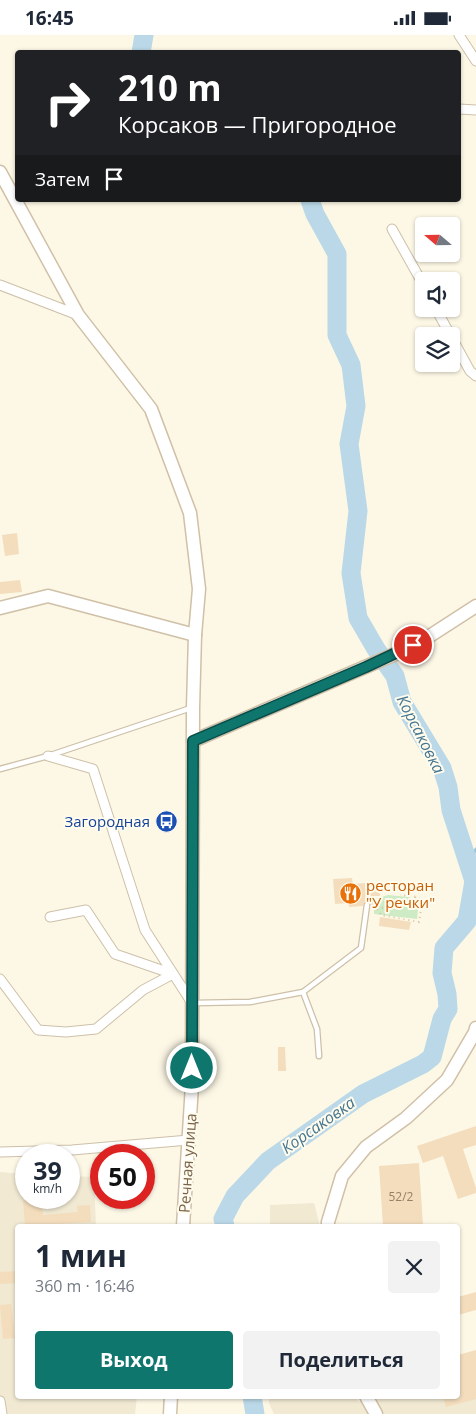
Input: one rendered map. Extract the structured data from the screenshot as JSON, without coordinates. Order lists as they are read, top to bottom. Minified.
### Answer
{"streets":{"street":["Речная улица"]},"water":["Корсаковка"],"places":{"bus stop":["Загородная"],"restaurant":["ресторан \"У речки\""]},"house_numbers":["52/2"],"north":"left","page":{"status":"16:45","turn":["210 m","Корсаков — Пригородное"],"then":"Затем","speed":"39 km/h","limit":"50","heading":["1 мин","360 m · 16:46"],"buttons":["Выход","Поделиться"]}}
